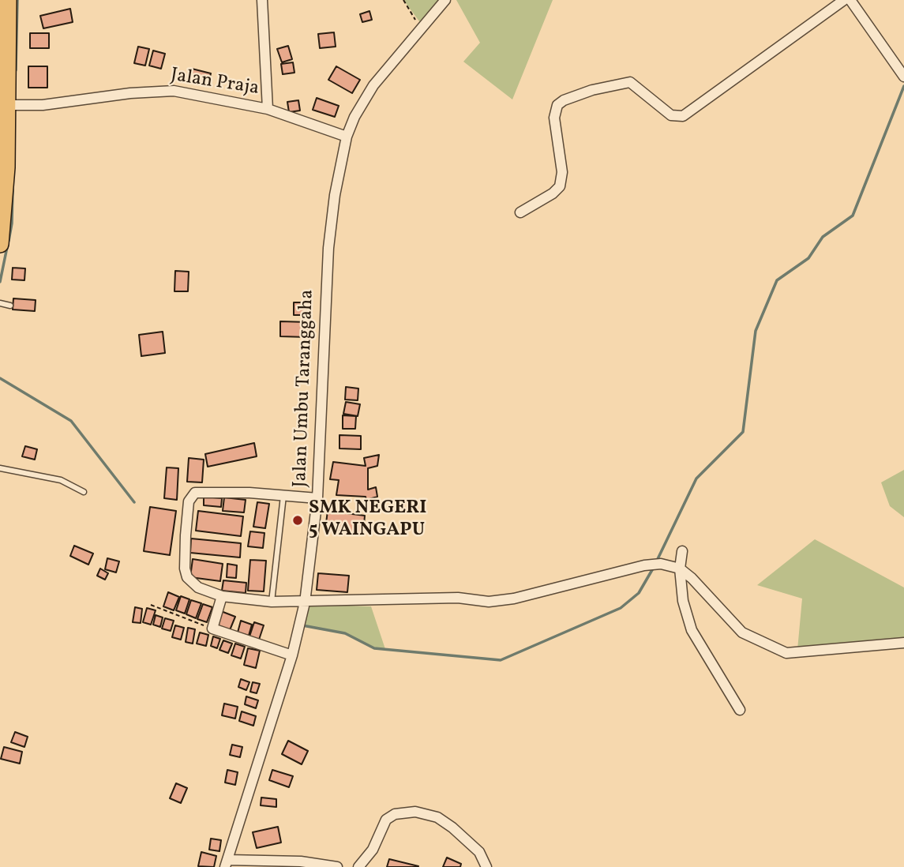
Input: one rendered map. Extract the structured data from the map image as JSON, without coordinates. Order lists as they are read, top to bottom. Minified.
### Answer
{"streets":{"street":["Jalan Praja","Jalan Umbu Taranggaha"]},"crossings":[["Jalan Praja","Jalan Umbu Taranggaha"]],"places":["SMK NEGERI 5 WAINGAPU"]}
